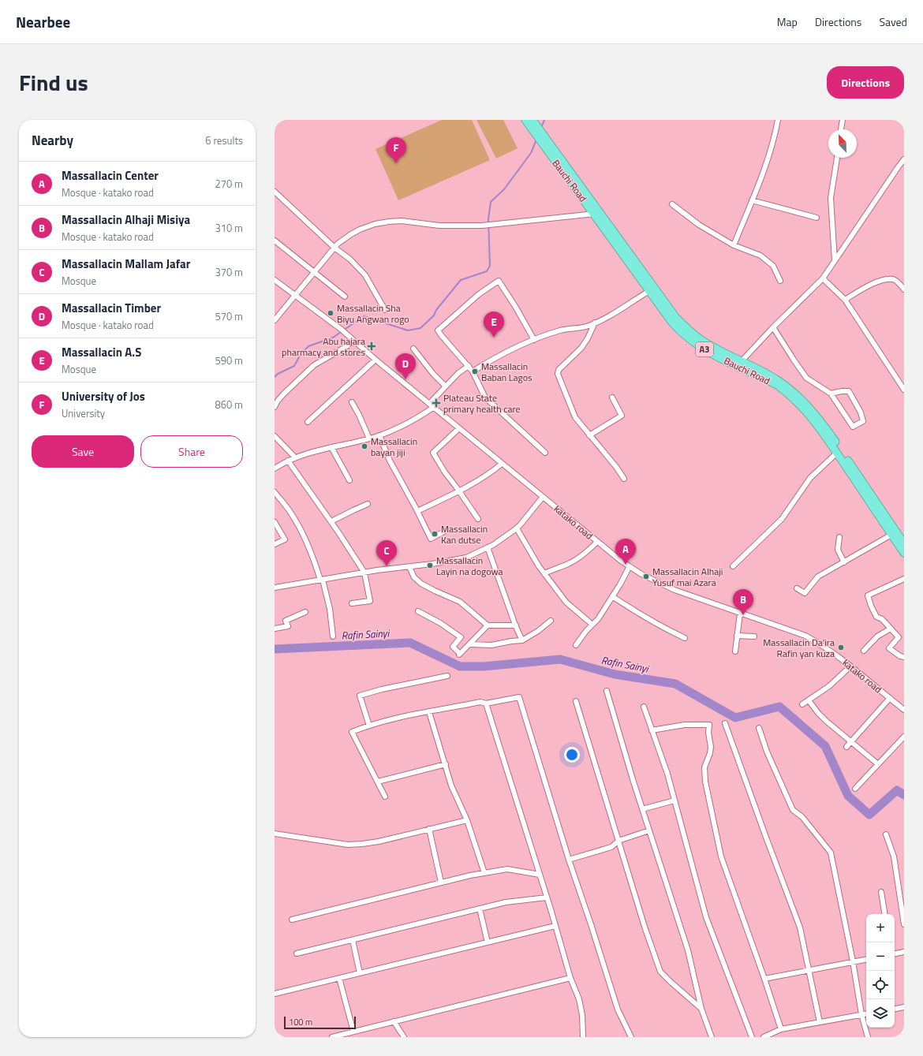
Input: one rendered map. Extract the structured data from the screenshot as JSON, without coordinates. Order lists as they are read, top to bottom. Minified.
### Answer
{"streets":{"highway":["Bauchi Road","A3"],"street":["katako road"]},"water":["Rafin Sainyi"],"places":{"other":["Massallacin Sha Biyu Angwan rogo","Massallacin Baban Lagos","Massallacin bayan jiji","Massallacin Kan dutse","Massallacin Layin na dogowa","Massallacin Alhaji Yusuf mai Azara","Massallacin Da'ira Rafin yan kuza"],"health":["Abu hajara pharmacy and stores","Plateau State primary health care"]},"scale_bar":"100 m","north":"top left","page":{"header":"Nearbee","nav":["Map","Directions","Saved"],"title":"Find us","buttons":["Directions",["Save","Share"]],"heading":["Nearby","6 results"],"pins":["F","E","D","A","C","B"],"list":[{"mark":"A","name":"Massallacin Center","note":"Mosque · katako road","value":"270 m"},{"mark":"B","name":"Massallacin Alhaji Misiya","note":"Mosque · katako road","value":"310 m"},{"mark":"C","name":"Massallacin Mallam Jafar","note":"Mosque","value":"370 m"},{"mark":"D","name":"Massallacin Timber","note":"Mosque · katako road","value":"570 m"},{"mark":"E","name":"Massallacin A.S","note":"Mosque","value":"590 m"},{"mark":"F","name":"University of Jos","note":"University","value":"860 m"}],"map_buttons":["+","−"],"scale":"100 m"}}
